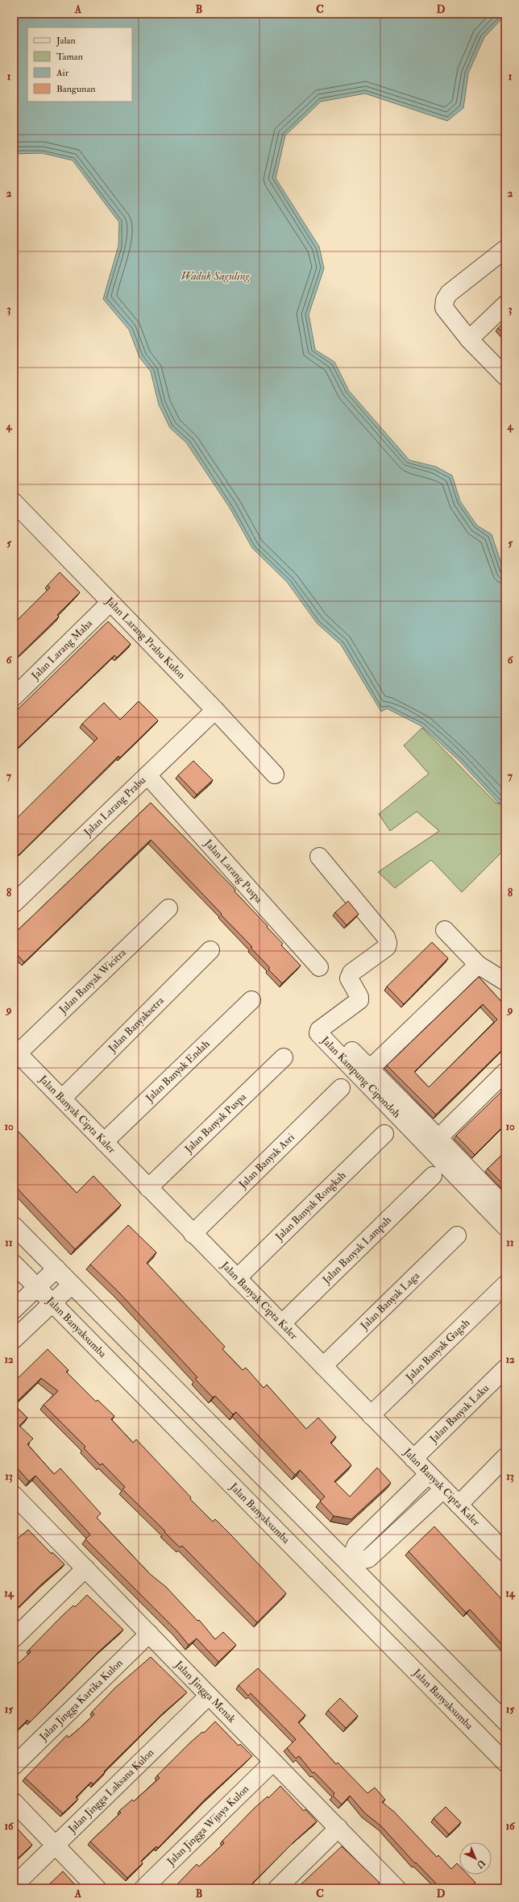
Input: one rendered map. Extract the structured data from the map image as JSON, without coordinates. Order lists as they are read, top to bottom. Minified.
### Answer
{"streets":{"street":["Jalan Larang Prabu Kulon","Jalan Larang Maha","Jalan Larang Prabu","Jalan Larang Puspa","Jalan Banyak Wicitra","Jalan Banyaksetra","Jalan Banyak Endah","Jalan Kampung Cipondoh","Jalan Banyak Cipta Kaler","Jalan Banyak Puspa","Jalan Banyak Asri","Jalan Banyak Rongkah","Jalan Banyak Lampah","Jalan Banyak Laga","Jalan Banyaksumba","Jalan Banyak Gagah","Jalan Banyak Laku","Jalan Jingga Menak","Jalan Jingga Kartika Kulon","Jalan Jingga Laksana Kulon","Jalan Jingga Wijaya Kulon"]},"crossings":[["Jalan Larang Prabu Kulon","Jalan Larang Maha"],["Jalan Larang Prabu Kulon","Jalan Larang Prabu"],["Jalan Larang Prabu","Jalan Larang Puspa"],["Jalan Banyak Wicitra","Jalan Banyak Cipta Kaler"],["Jalan Banyaksetra","Jalan Banyak Cipta Kaler"],["Jalan Banyak Endah","Jalan Banyak Cipta Kaler"],["Jalan Banyak Cipta Kaler","Jalan Banyak Puspa"],["Jalan Banyak Cipta Kaler","Jalan Banyak Asri"],["Jalan Banyak Cipta Kaler","Jalan Banyak Rongkah"],["Jalan Banyak Cipta Kaler","Jalan Banyak Lampah"],["Jalan Banyak Cipta Kaler","Jalan Banyak Laga"],["Jalan Banyak Cipta Kaler","Jalan Banyak Gagah"],["Jalan Banyak Cipta Kaler","Jalan Banyak Laku"],["Jalan Jingga Menak","Jalan Jingga Kartika Kulon"],["Jalan Jingga Menak","Jalan Jingga Laksana Kulon"],["Jalan Jingga Menak","Jalan Jingga Wijaya Kulon"]],"water":["Waduk Saguling"],"legend":["Jalan","Taman","Air","Bangunan"],"north":"bottom right","grid":{"columns":["A","B","C","D"],"rows":["1","2","3","4","5","6","7","8","9","10","11","12","13","14","15","16"]}}
